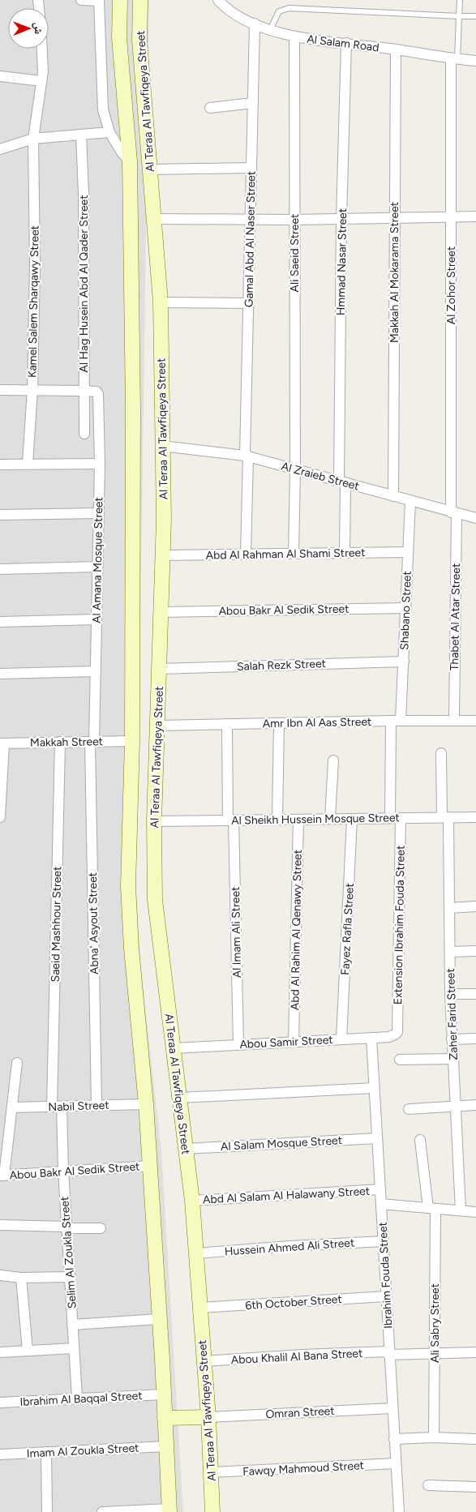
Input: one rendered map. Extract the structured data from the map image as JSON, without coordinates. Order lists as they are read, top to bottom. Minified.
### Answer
{"streets":{"main road":["Al Teraa Al Tawfiqeya Street"],"street":["Al Salam Road","Gamal Abd Al Naser Street","Ali Saeid Street","Hmmad Nasar Street","Makkah Al Mokarama Street","Al Hag Husein Abd Al Qader Street","Al Zohor Street","Kamel Salem Sharqawy Street","Al Zraieb Street","Abd Al Rahman Al Shami Street","Al Amana Mosque Street","Abou Bakr Al Sedik Street","Shabano Street","Thabet Al Atar Street","Salah Rezk Street","Amr Ibn Al Aas Street","Makkah Street","Al Sheikh Hussein Mosque Street","Abna' Asyout Street","Saeid Mashhour Street","Extension Ibrahim Fouda Street","Fayez Rafla Street","Abd Al Rahim Al Qenawy Street","Al Imam Ali Street","Zaher Farid Street","Abou Samir Street","Nabil Street","Al Salam Mosque Street","Abd Al Salam Al Halawany Street","Hussein Ahmed Ali Street","Selim Al Zoukla Street","Ibrahim Fouda Street","6th October Street","Ali Sabry Street","Abou Khalil Al Bana Street","Ibrahim Al Baqqal Street","Omran Street","Imam Al Zoukla Street","Fawqy Mahmoud Street"]},"crossings":[["Al Salam Road","Gamal Abd Al Naser Street"],["Al Salam Road","Ali Saeid Street"],["Al Salam Road","Hmmad Nasar Street"],["Al Salam Road","Makkah Al Mokarama Street"],["Al Salam Road","Al Zohor Street"],["Al Teraa Al Tawfiqeya Street","Al Zraieb Street"],["Al Teraa Al Tawfiqeya Street","Abd Al Rahman Al Shami Street"],["Al Teraa Al Tawfiqeya Street","Abou Bakr Al Sedik Street"],["Al Teraa Al Tawfiqeya Street","Salah Rezk Street"],["Al Teraa Al Tawfiqeya Street","Amr Ibn Al Aas Street"],["Al Teraa Al Tawfiqeya Street","Makkah Street"],["Al Teraa Al Tawfiqeya Street","Al Sheikh Hussein Mosque Street"],["Al Teraa Al Tawfiqeya Street","Abou Samir Street"],["Al Teraa Al Tawfiqeya Street","Nabil Street"],["Al Teraa Al Tawfiqeya Street","Al Salam Mosque Street"],["Al Teraa Al Tawfiqeya Street","Abd Al Salam Al Halawany Street"],["Al Teraa Al Tawfiqeya Street","Hussein Ahmed Ali Street"],["Al Teraa Al Tawfiqeya Street","6th October Street"],["Al Teraa Al Tawfiqeya Street","Abou Khalil Al Bana Street"],["Al Teraa Al Tawfiqeya Street","Ibrahim Al Baqqal Street"],["Al Teraa Al Tawfiqeya Street","Omran Street"],["Al Teraa Al Tawfiqeya Street","Imam Al Zoukla Street"],["Al Teraa Al Tawfiqeya Street","Fawqy Mahmoud Street"],["Gamal Abd Al Naser Street","Al Zraieb Street"],["Gamal Abd Al Naser Street","Abd Al Rahman Al Shami Street"],["Ali Saeid Street","Al Zraieb Street"],["Ali Saeid Street","Abd Al Rahman Al Shami Street"],["Hmmad Nasar Street","Al Zraieb Street"],["Hmmad Nasar Street","Abd Al Rahman Al Shami Street"],["Makkah Al Mokarama Street","Al Zraieb Street"],["Al Hag Husein Abd Al Qader Street","Al Amana Mosque Street"],["Al Zohor Street","Al Zraieb Street"],["Al Zohor Street","Thabet Al Atar Street"],["Al Zraieb Street","Shabano Street"],["Al Zraieb Street","Thabet Al Atar Street"],["Abd Al Rahman Al Shami Street","Shabano Street"],["Al Amana Mosque Street","Makkah Street"],["Al Amana Mosque Street","Abna' Asyout Street"],["Abou Bakr Al Sedik Street","Shabano Street"],["Abou Bakr Al Sedik Street","Selim Al Zoukla Street"],["Shabano Street","Salah Rezk Street"],["Shabano Street","Amr Ibn Al Aas Street"],["Shabano Street","Al Sheikh Hussein Mosque Street"],["Shabano Street","Extension Ibrahim Fouda Street"],["Thabet Al Atar Street","Amr Ibn Al Aas Street"],["Amr Ibn Al Aas Street","Al Imam Ali Street"],["Makkah Street","Abna' Asyout Street"],["Makkah Street","Saeid Mashhour Street"],["Al Sheikh Hussein Mosque Street","Extension Ibrahim Fouda Street"],["Al Sheikh Hussein Mosque Street","Fayez Rafla Street"],["Al Sheikh Hussein Mosque Street","Abd Al Rahim Al Qenawy Street"],["Al Sheikh Hussein Mosque Street","Al Imam Ali Street"],["Al Sheikh Hussein Mosque Street","Zaher Farid Street"],["Abna' Asyout Street","Nabil Street"],["Saeid Mashhour Street","Nabil Street"],["Saeid Mashhour Street","Selim Al Zoukla Street"],["Extension Ibrahim Fouda Street","Abou Samir Street"],["Fayez Rafla Street","Abou Samir Street"],["Abd Al Rahim Al Qenawy Street","Abou Samir Street"],["Al Imam Ali Street","Abou Samir Street"],["Zaher Farid Street","Abd Al Salam Al Halawany Street"],["Abou Samir Street","Ibrahim Fouda Street"],["Nabil Street","Selim Al Zoukla Street"],["Al Salam Mosque Street","Ibrahim Fouda Street"],["Abd Al Salam Al Halawany Street","Ibrahim Fouda Street"],["Abd Al Salam Al Halawany Street","Ali Sabry Street"],["Hussein Ahmed Ali Street","Ibrahim Fouda Street"],["Selim Al Zoukla Street","Ibrahim Al Baqqal Street"],["Ibrahim Fouda Street","6th October Street"],["Ibrahim Fouda Street","Abou Khalil Al Bana Street"],["Ibrahim Fouda Street","Omran Street"],["Ibrahim Fouda Street","Fawqy Mahmoud Street"],["Ali Sabry Street","Abou Khalil Al Bana Street"]],"north":"right"}
